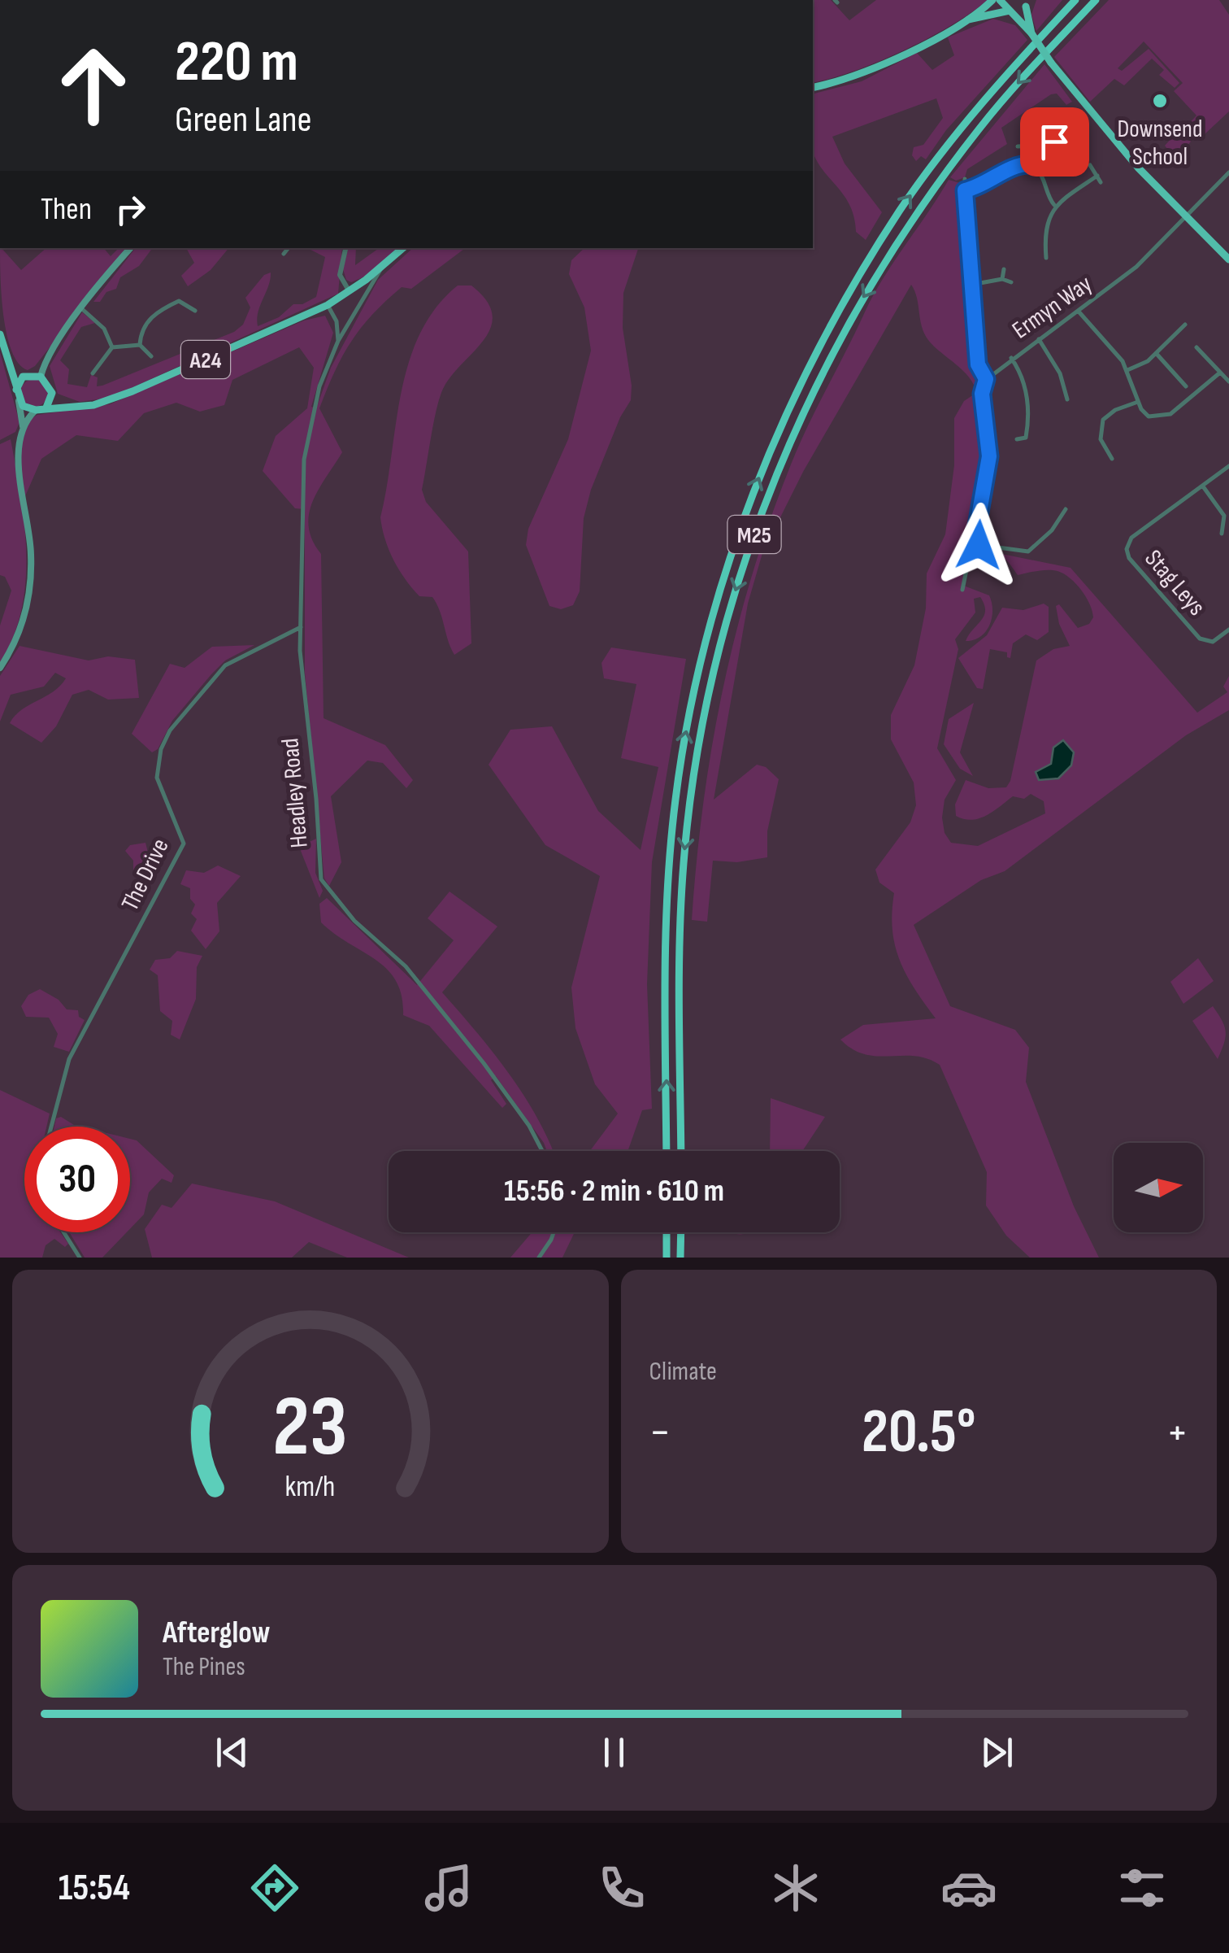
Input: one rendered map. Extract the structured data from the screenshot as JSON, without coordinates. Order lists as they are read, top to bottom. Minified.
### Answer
{"streets":{"highway":["A24","M25"],"street":["Ermyn Way","Stag Leys","Headley Road","The Drive"]},"crossings":[["A24","Headley Road"],["Headley Road","The Drive"]],"places":["Downsend School"],"north":"right","page":{"turn":["220 m","Green Lane"],"then":"Then","limit":"30","trip":"15:56 · 2 min · 610 m","tile":"Climate","heat":["−","20.5°","+"],"song":["Afterglow","The Pines"],"tabs":"15:54","gauge":["23","km/h"]}}
